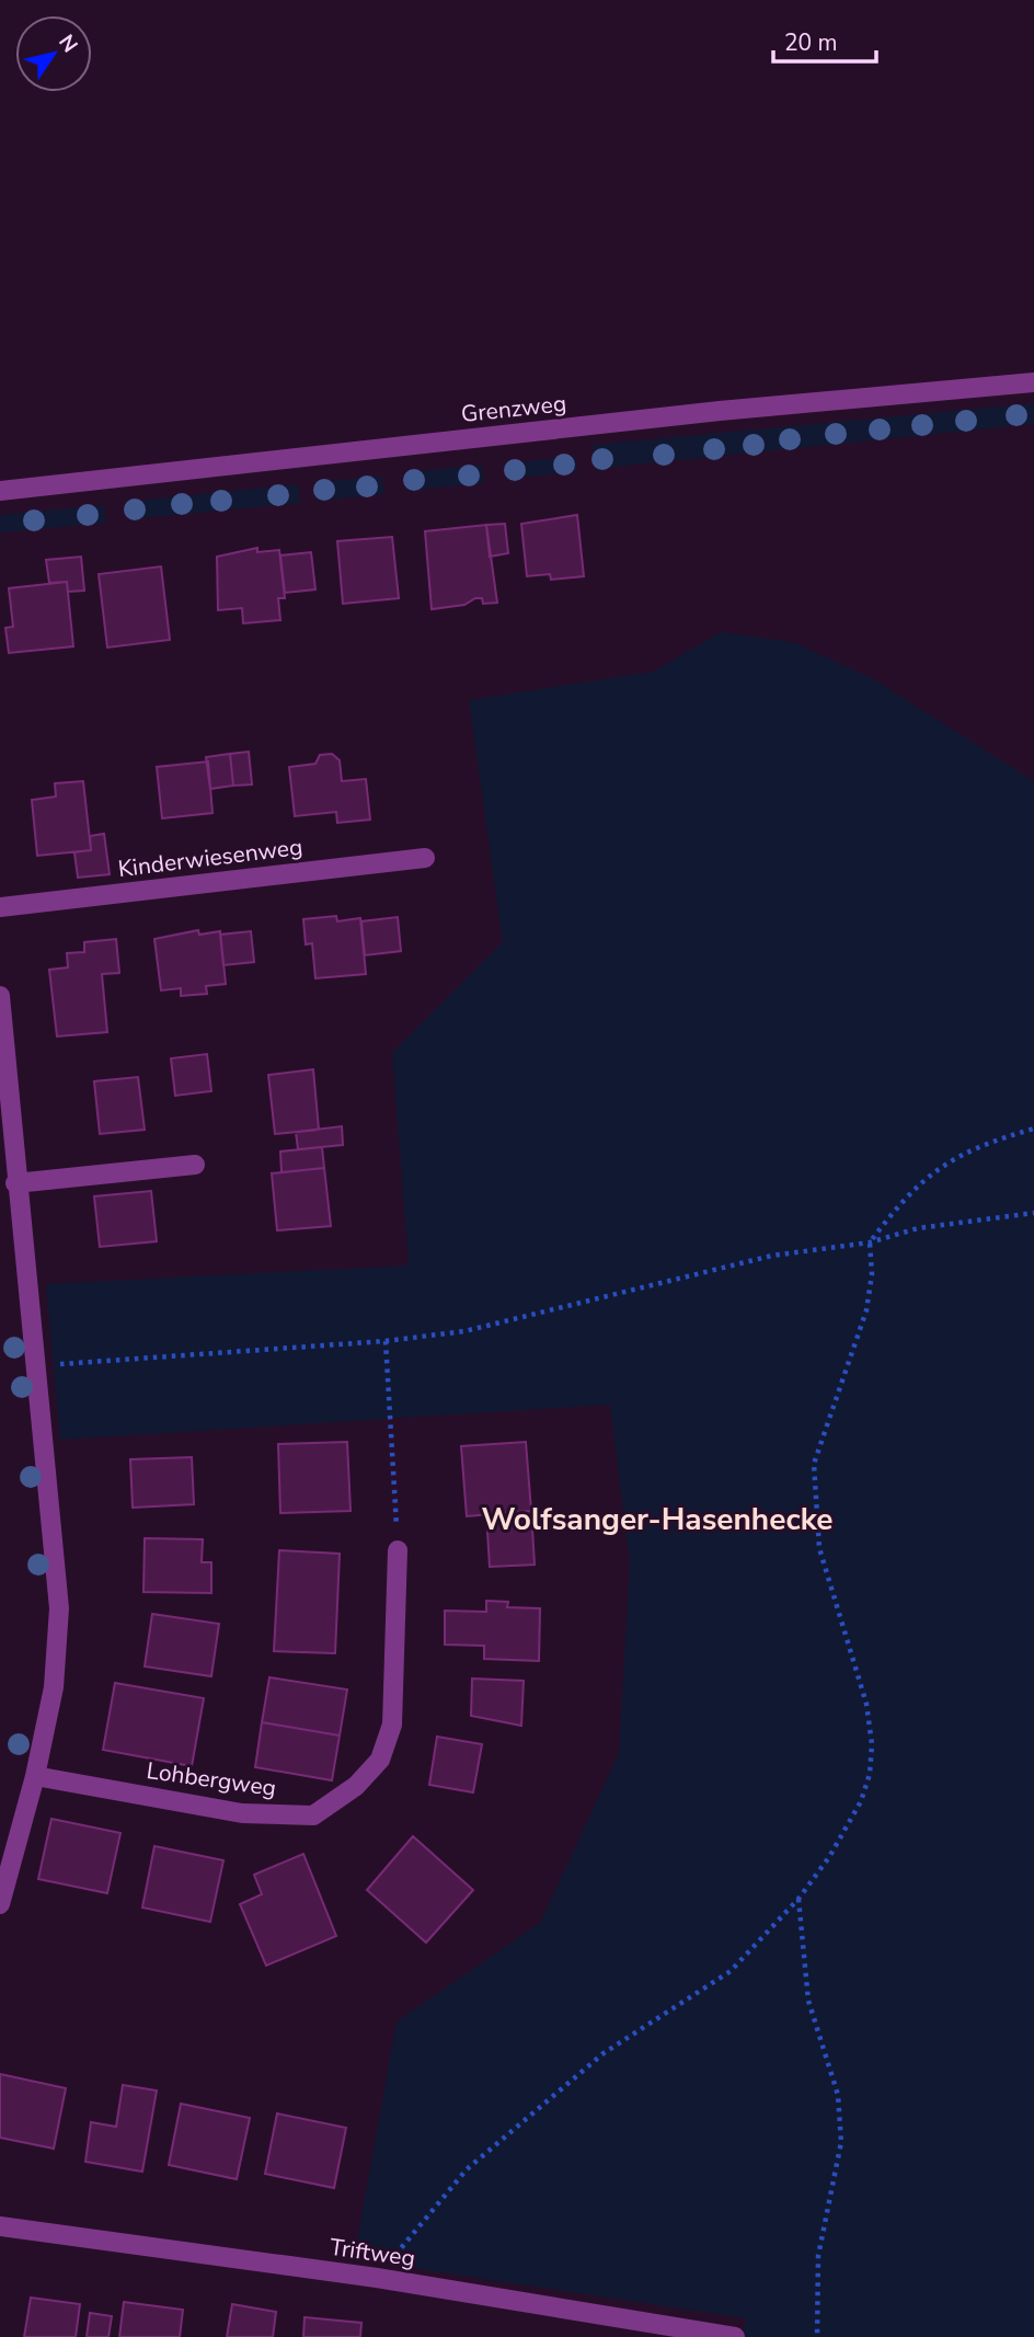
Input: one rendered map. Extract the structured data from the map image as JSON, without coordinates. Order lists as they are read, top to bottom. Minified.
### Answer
{"streets":{"street":["Grenzweg","Kinderwiesenweg","Lohbergweg","Triftweg"]},"districts":["Wolfsanger-Hasenhecke"],"scale_bar":"20 m","north":"top right"}
